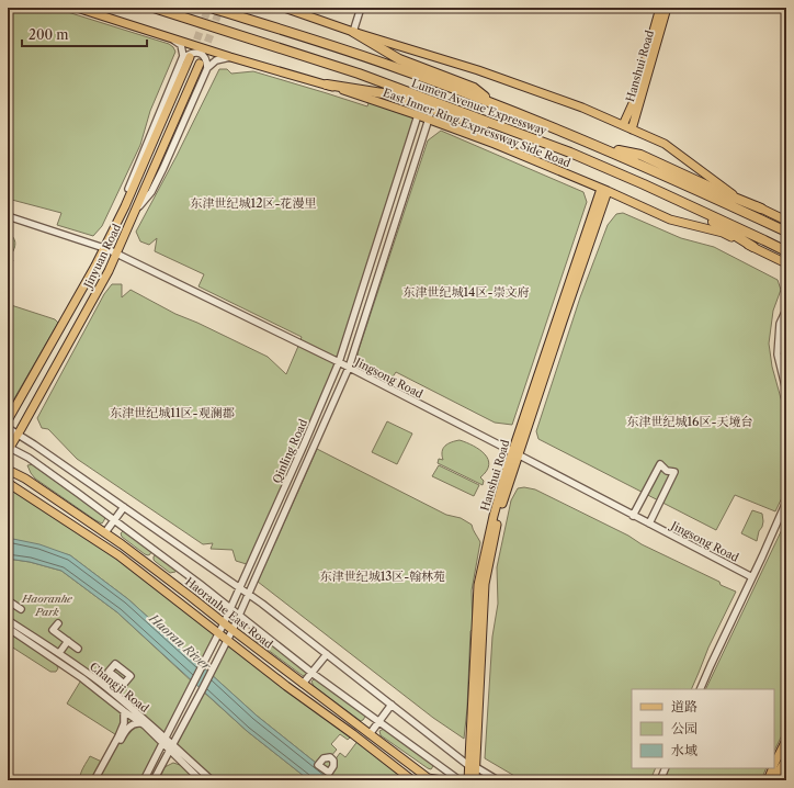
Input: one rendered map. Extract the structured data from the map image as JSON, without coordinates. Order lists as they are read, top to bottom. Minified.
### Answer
{"streets":{"highway":["Lumen Avenue Expressway"],"main road":["Hanshui Road","East Inner Ring Expressway Side Road","Jinyuan Road","Haoranhe East Road"],"street":["Jingsong Road","Qinling Road","Changji Road"]},"crossings":[["Hanshui Road","East Inner Ring Expressway Side Road"],["Hanshui Road","Jingsong Road"],["East Inner Ring Expressway Side Road","Qinling Road"],["Jinyuan Road","Jingsong Road"],["Jingsong Road","Qinling Road"],["Qinling Road","Haoranhe East Road"],["Qinling Road","Changji Road"]],"districts":["东津世纪城12区-花漫里","东津世纪城14区-崇文府","东津世纪城11区-观澜郡","东津世纪城16区-天境台","东津世纪城13区-翰林苑"],"water":["Haoran River"],"parks":["Haoranhe Park"],"legend":["道路","公园","水域"],"scale_bar":"200 m"}
